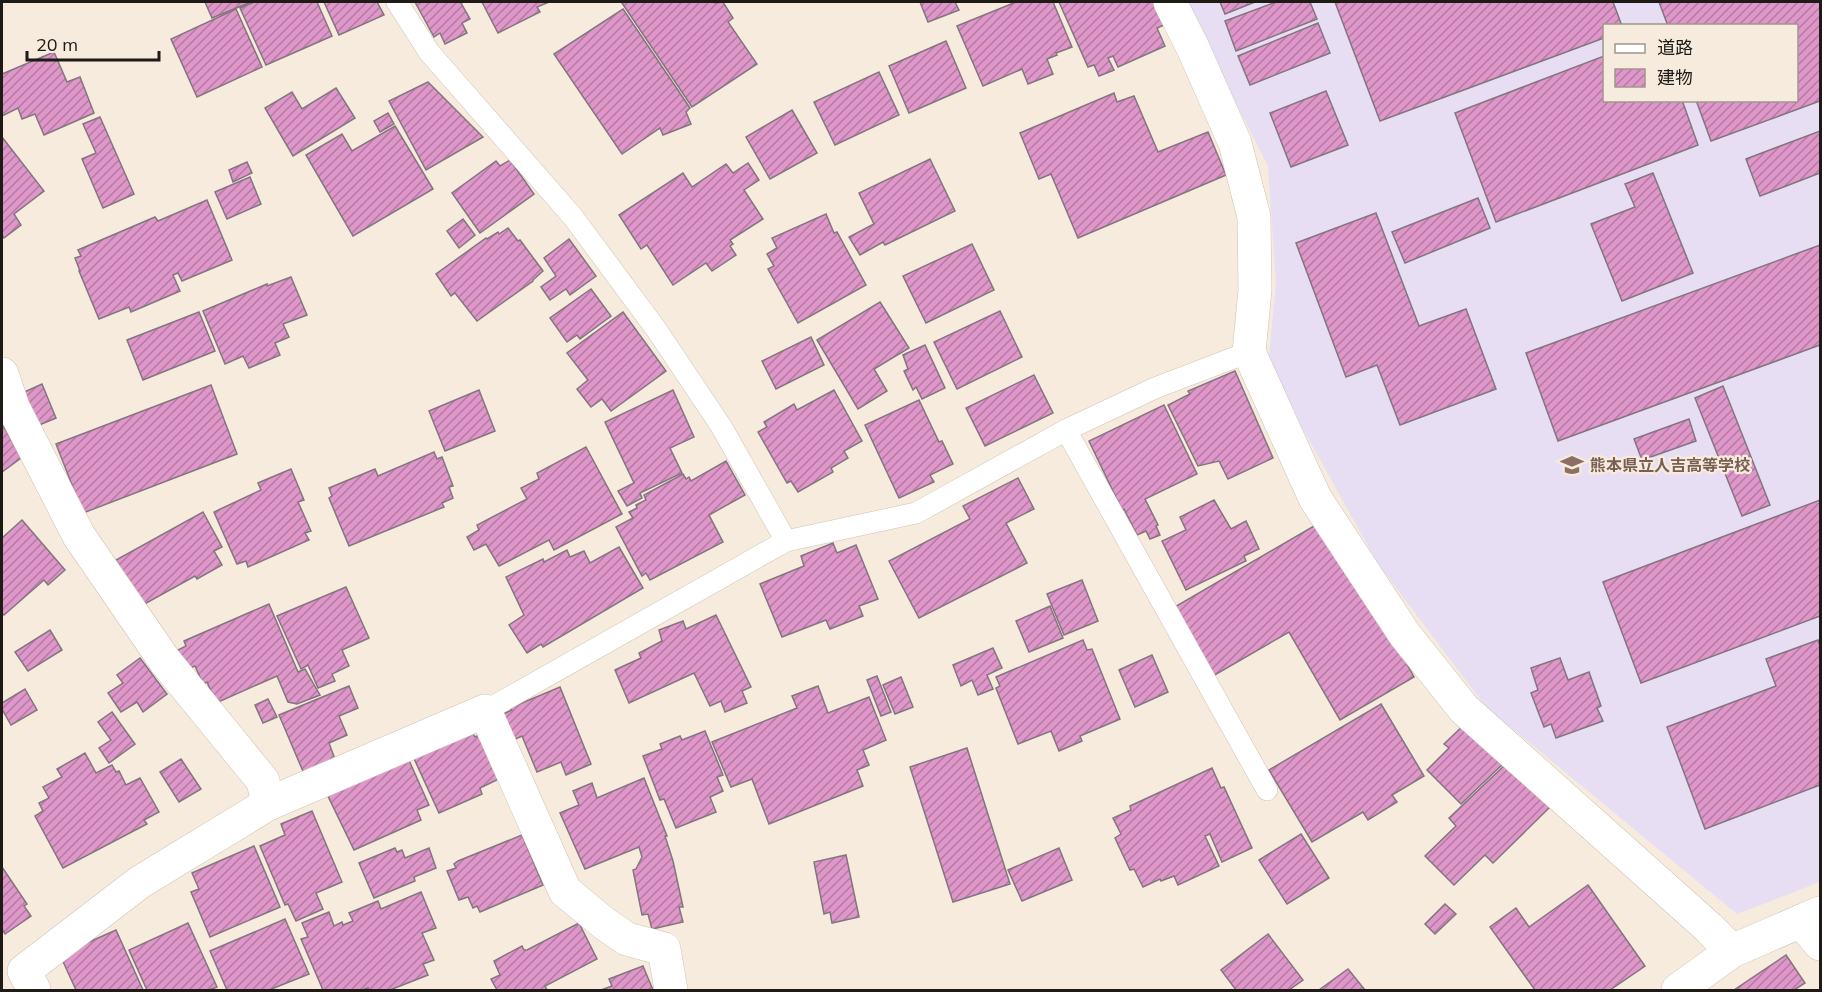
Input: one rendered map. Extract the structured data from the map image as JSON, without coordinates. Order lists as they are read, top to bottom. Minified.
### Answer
{"places":{"school or university":["熊本県立人吉高等学校"]},"legend":["道路","建物"],"scale_bar":"20 m"}
